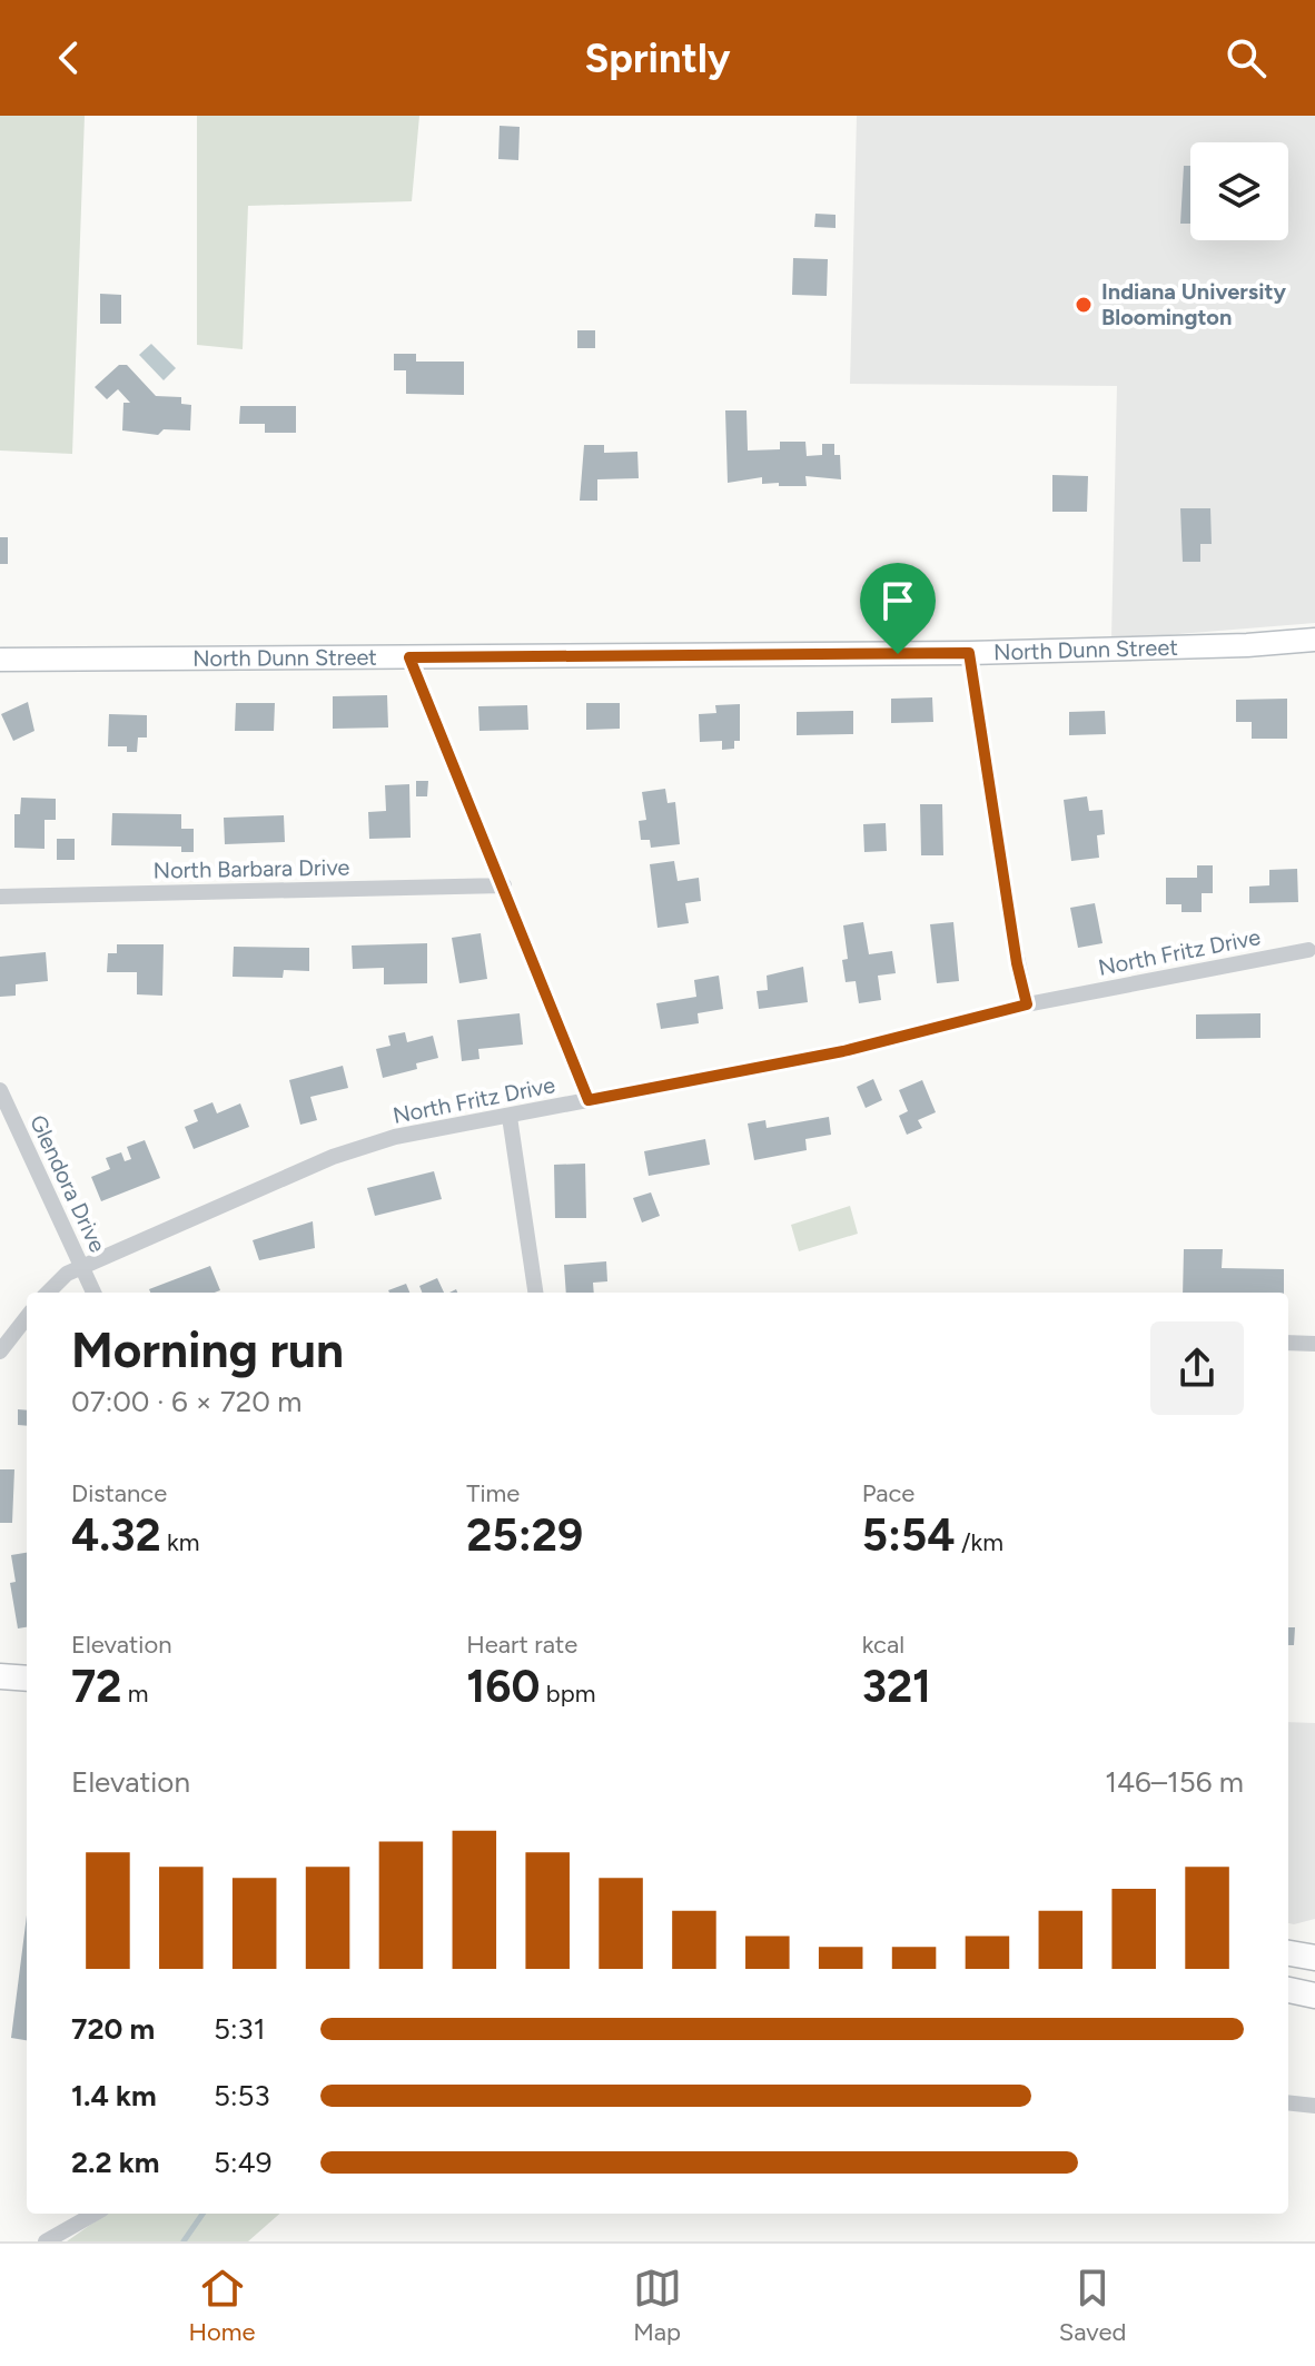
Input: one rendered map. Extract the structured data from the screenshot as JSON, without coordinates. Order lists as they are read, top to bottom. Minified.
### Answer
{"streets":{"street":["North Dunn Street","North Barbara Drive","North Fritz Drive","Glendora Drive"]},"crossings":[["North Fritz Drive","Glendora Drive"]],"places":["Indiana University Bloomington"],"page":{"header":"Sprintly","heading":["Morning run","07:00 · 6 × 720 m"],"stats":[["Distance","4.32 km"],["Time","25:29"],["Pace","5:54 /km"],["Elevation","72 m"],["Heart rate","160 bpm"],["kcal","321"]],"chart":["Elevation","146–156 m"],"list":[{"name":"720 m","note":"5:31"},{"name":"1.4 km","note":"5:53"},{"name":"2.2 km","note":"5:49"}],"tabs":["Home","Map","Saved"]}}
